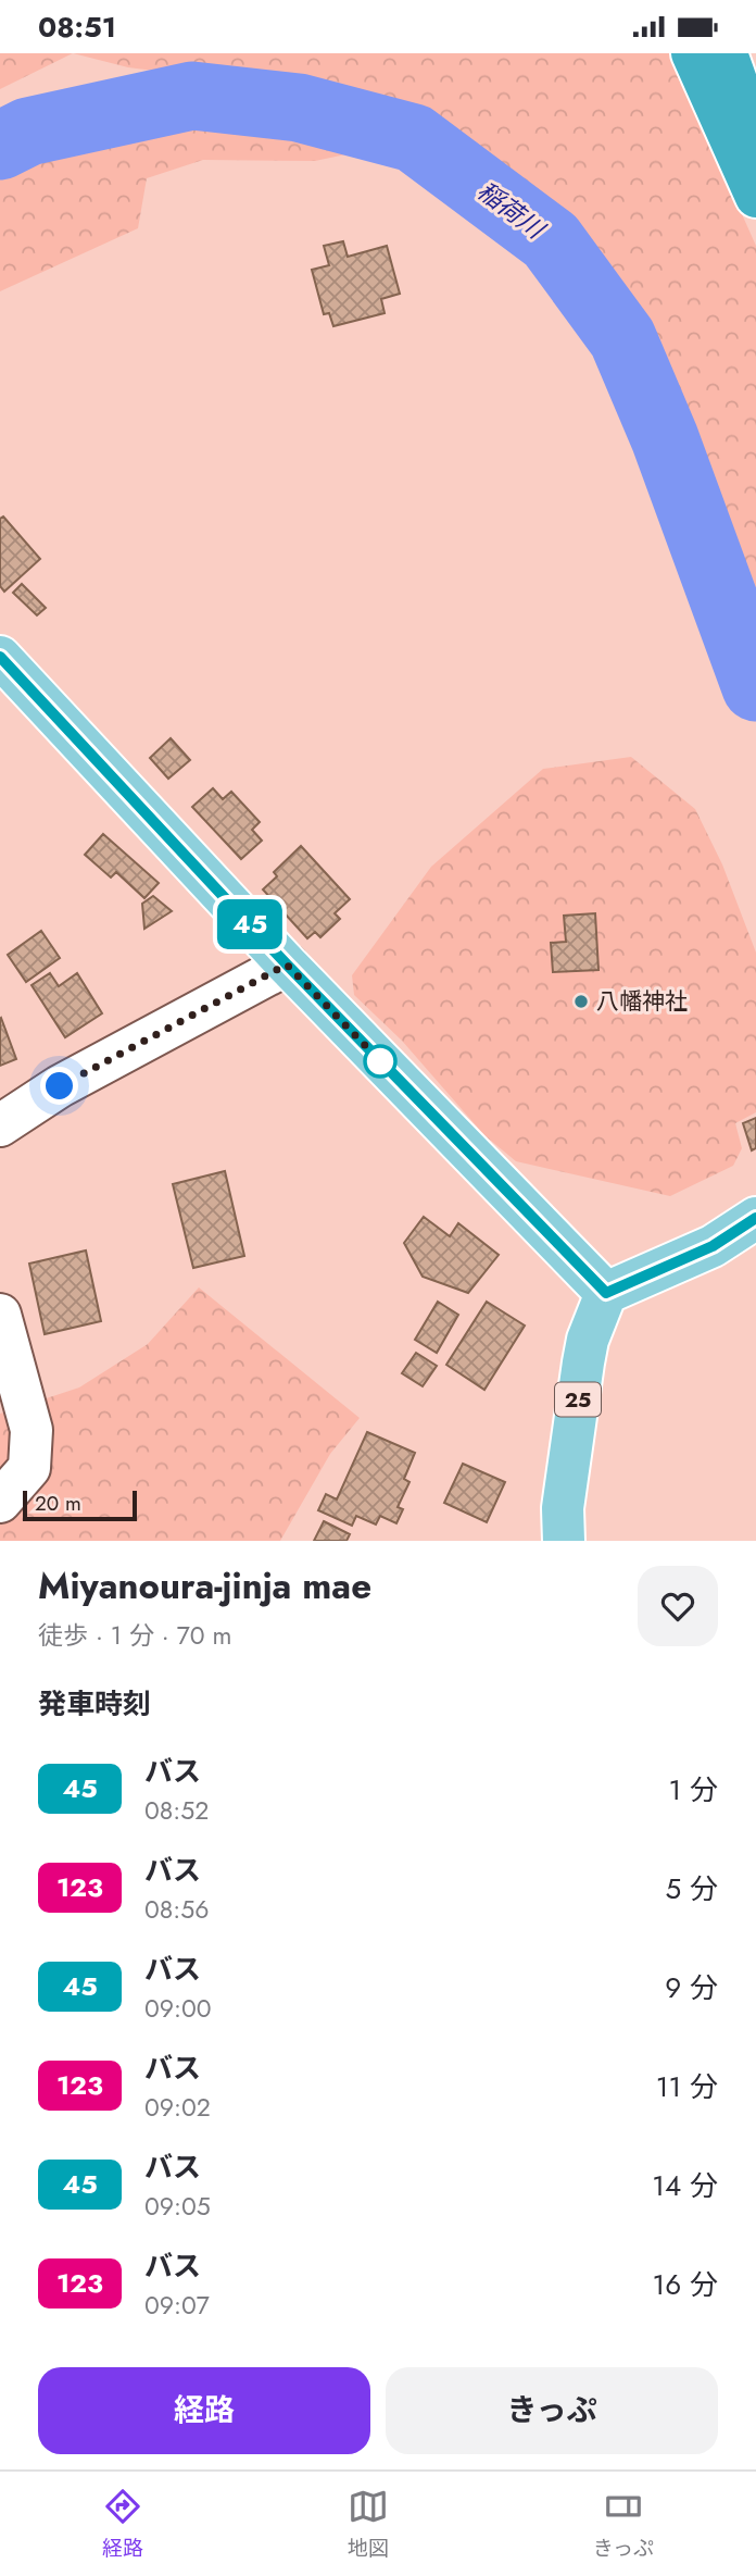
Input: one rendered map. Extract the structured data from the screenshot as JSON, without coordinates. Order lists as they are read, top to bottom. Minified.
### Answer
{"streets":{"main road":["25"]},"water":["稲荷川"],"places":["八幡神社"],"lines":["bus line 45"],"scale_bar":"20 m","page":{"status":"08:51","on_map":"45","scale":"20 m","heading":[["Miyanoura-jinja mae","徒歩 · 1 分 · 70 m"],"発車時刻"],"list":[{"mark":"45","name":"バス","note":"08:52","value":"1 分"},{"mark":"123","name":"バス","note":"08:56","value":"5 分"},{"mark":"45","name":"バス","note":"09:00","value":"9 分"},{"mark":"123","name":"バス","note":"09:02","value":"11 分"},{"mark":"45","name":"バス","note":"09:05","value":"14 分"},{"mark":"123","name":"バス","note":"09:07","value":"16 分"}],"buttons":["経路","きっぷ"],"tabs":["経路","地図","きっぷ"]}}
